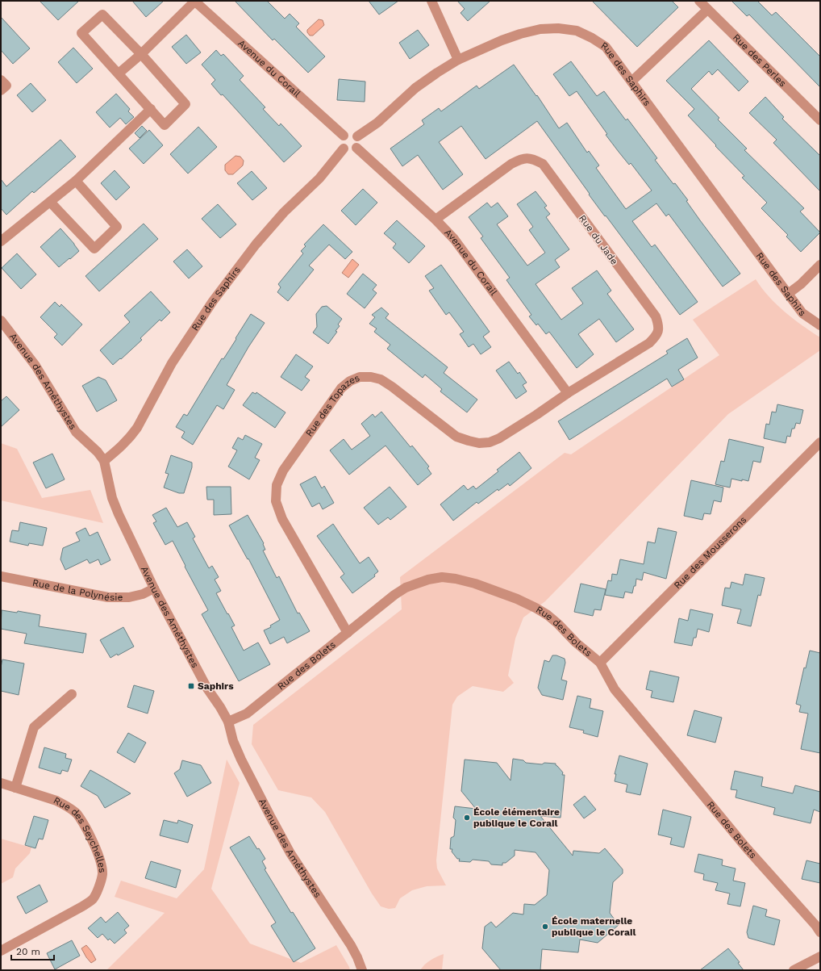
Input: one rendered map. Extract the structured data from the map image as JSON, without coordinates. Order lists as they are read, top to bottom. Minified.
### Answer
{"streets":{"street":["Rue des Perles","Avenue du Corail","Rue des Saphirs","Rue du Jade","Avenue des Améthystes","Rue des Topazes","Rue des Mousserons","Rue de la Polynésie","Rue des Bolets","Rue des Seychelles"]},"crossings":[["Avenue du Corail","Rue des Saphirs"],["Avenue du Corail","Rue du Jade"],["Avenue du Corail","Rue des Topazes"],["Rue des Saphirs","Avenue des Améthystes"],["Rue du Jade","Rue des Topazes"],["Avenue des Améthystes","Rue de la Polynésie"],["Avenue des Améthystes","Rue des Bolets"],["Rue des Topazes","Rue des Bolets"],["Rue des Mousserons","Rue des Bolets"]],"places":{"transit":["Saphirs"],"other":["École élémentaire publique le Corail","École maternelle publique le Corail"]},"scale_bar":"20 m"}
